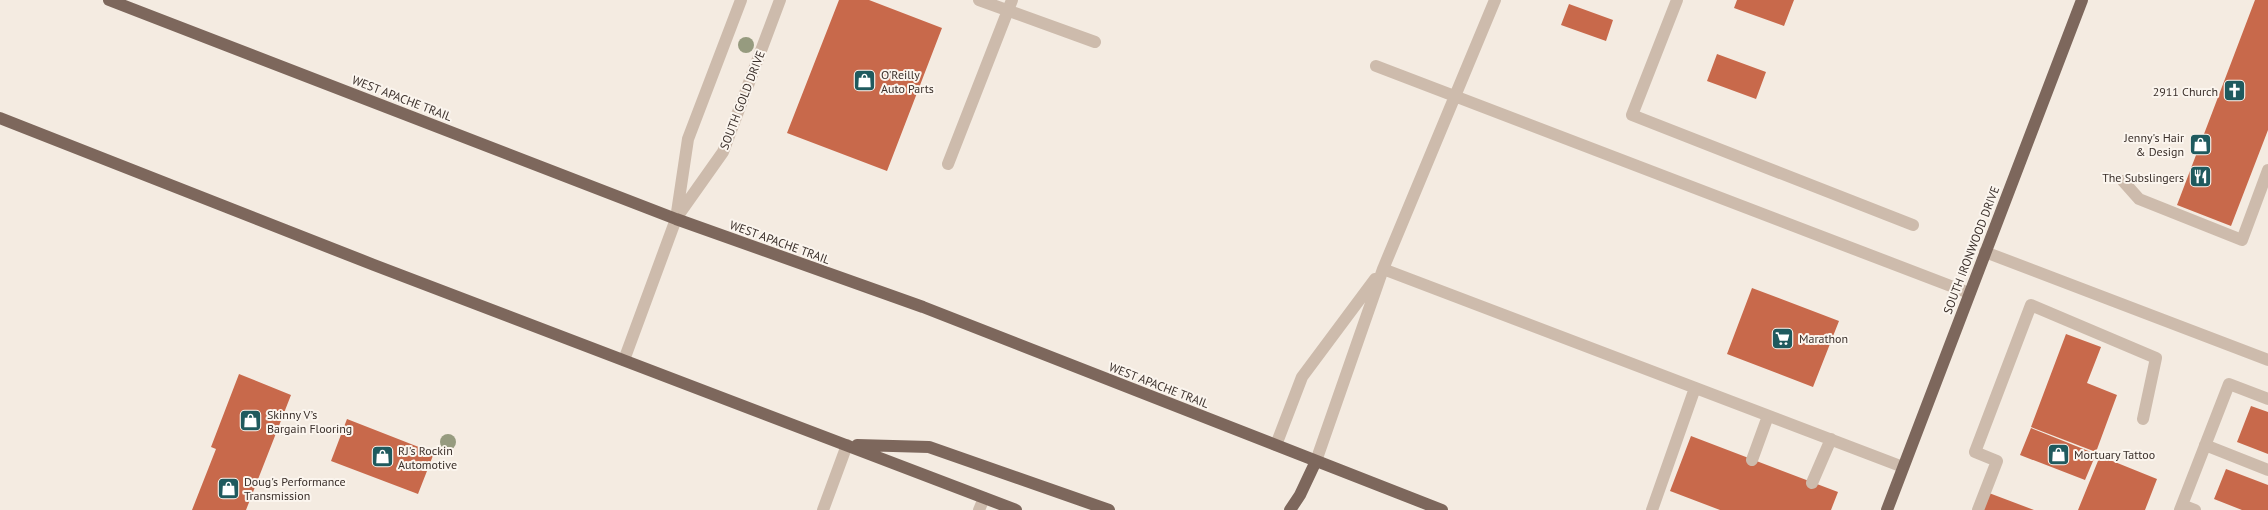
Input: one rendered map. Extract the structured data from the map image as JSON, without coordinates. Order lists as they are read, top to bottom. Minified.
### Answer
{"streets":{"main road":["WEST APACHE TRAIL","SOUTH IRONWOOD DRIVE"],"street":["SOUTH GOLD DRIVE"]},"crossings":[["WEST APACHE TRAIL","SOUTH GOLD DRIVE"]],"places":{"shop":["O'Reilly Auto Parts","Jenny's Hair & Design","Skinny V’s Bargain Flooring","Mortuary Tattoo","RJ's Rockin Automotive","Doug's Performance Transmission"],"church":["2911 Church"],"restaurant":["The Subslingers"],"supermarket":["Marathon"]}}
